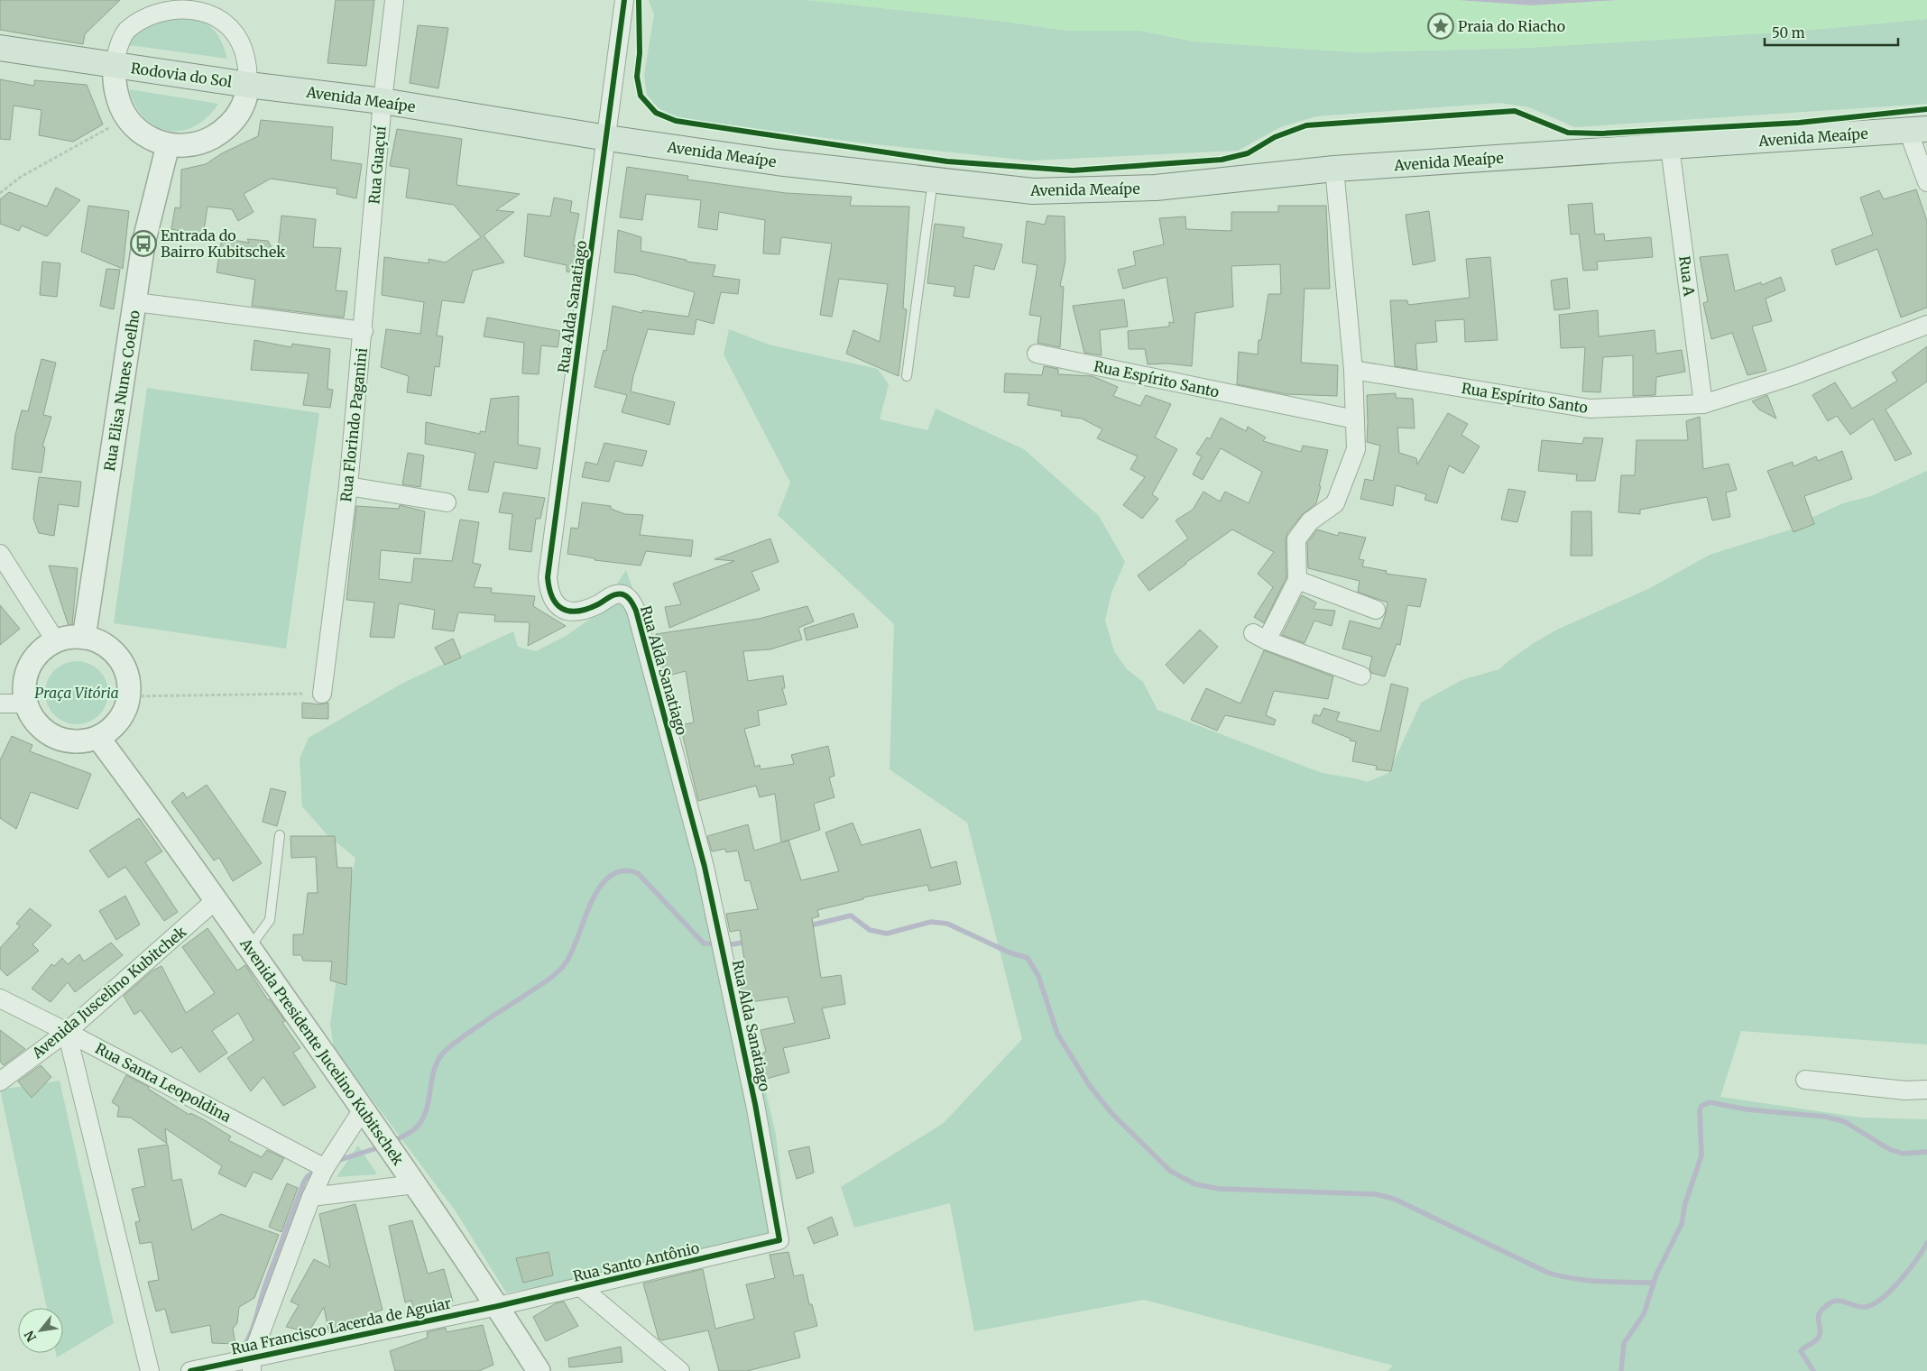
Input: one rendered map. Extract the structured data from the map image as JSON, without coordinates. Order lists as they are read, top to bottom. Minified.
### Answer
{"streets":{"main road":["Rodovia do Sol","Avenida Meaípe"],"street":["Rua Guaçuí","Rua A","Rua Alda Sanatiago","Rua Espírito Santo","Rua Elisa Nunes Coelho","Rua Florindo Paganini","Avenida Juscelino Kubitchek","Avenida Presidente Jucelino Kubitschek","Rua Santa Leopoldina","Rua Santo Antônio","Rua Francisco Lacerda de Aguiar"]},"crossings":[["Rodovia do Sol","Avenida Meaípe"],["Avenida Meaípe","Rua Guaçuí"],["Avenida Meaípe","Rua A"],["Avenida Meaípe","Rua Alda Sanatiago"],["Rua Guaçuí","Rua Florindo Paganini"],["Rua A","Rua Espírito Santo"],["Rua Alda Sanatiago","Rua Santo Antônio"],["Rua Elisa Nunes Coelho","Rua Florindo Paganini"],["Rua Elisa Nunes Coelho","Avenida Presidente Jucelino Kubitschek"],["Avenida Juscelino Kubitchek","Avenida Presidente Jucelino Kubitschek"],["Avenida Juscelino Kubitchek","Rua Santa Leopoldina"],["Avenida Presidente Jucelino Kubitschek","Rua Santo Antônio"],["Avenida Presidente Jucelino Kubitschek","Rua Francisco Lacerda de Aguiar"],["Rua Santo Antônio","Rua Francisco Lacerda de Aguiar"]],"parks":["Praça Vitória"],"places":{"place":["Praia do Riacho"],"bus stop":["Entrada do Bairro Kubitschek"]},"scale_bar":"50 m","north":"bottom left"}
